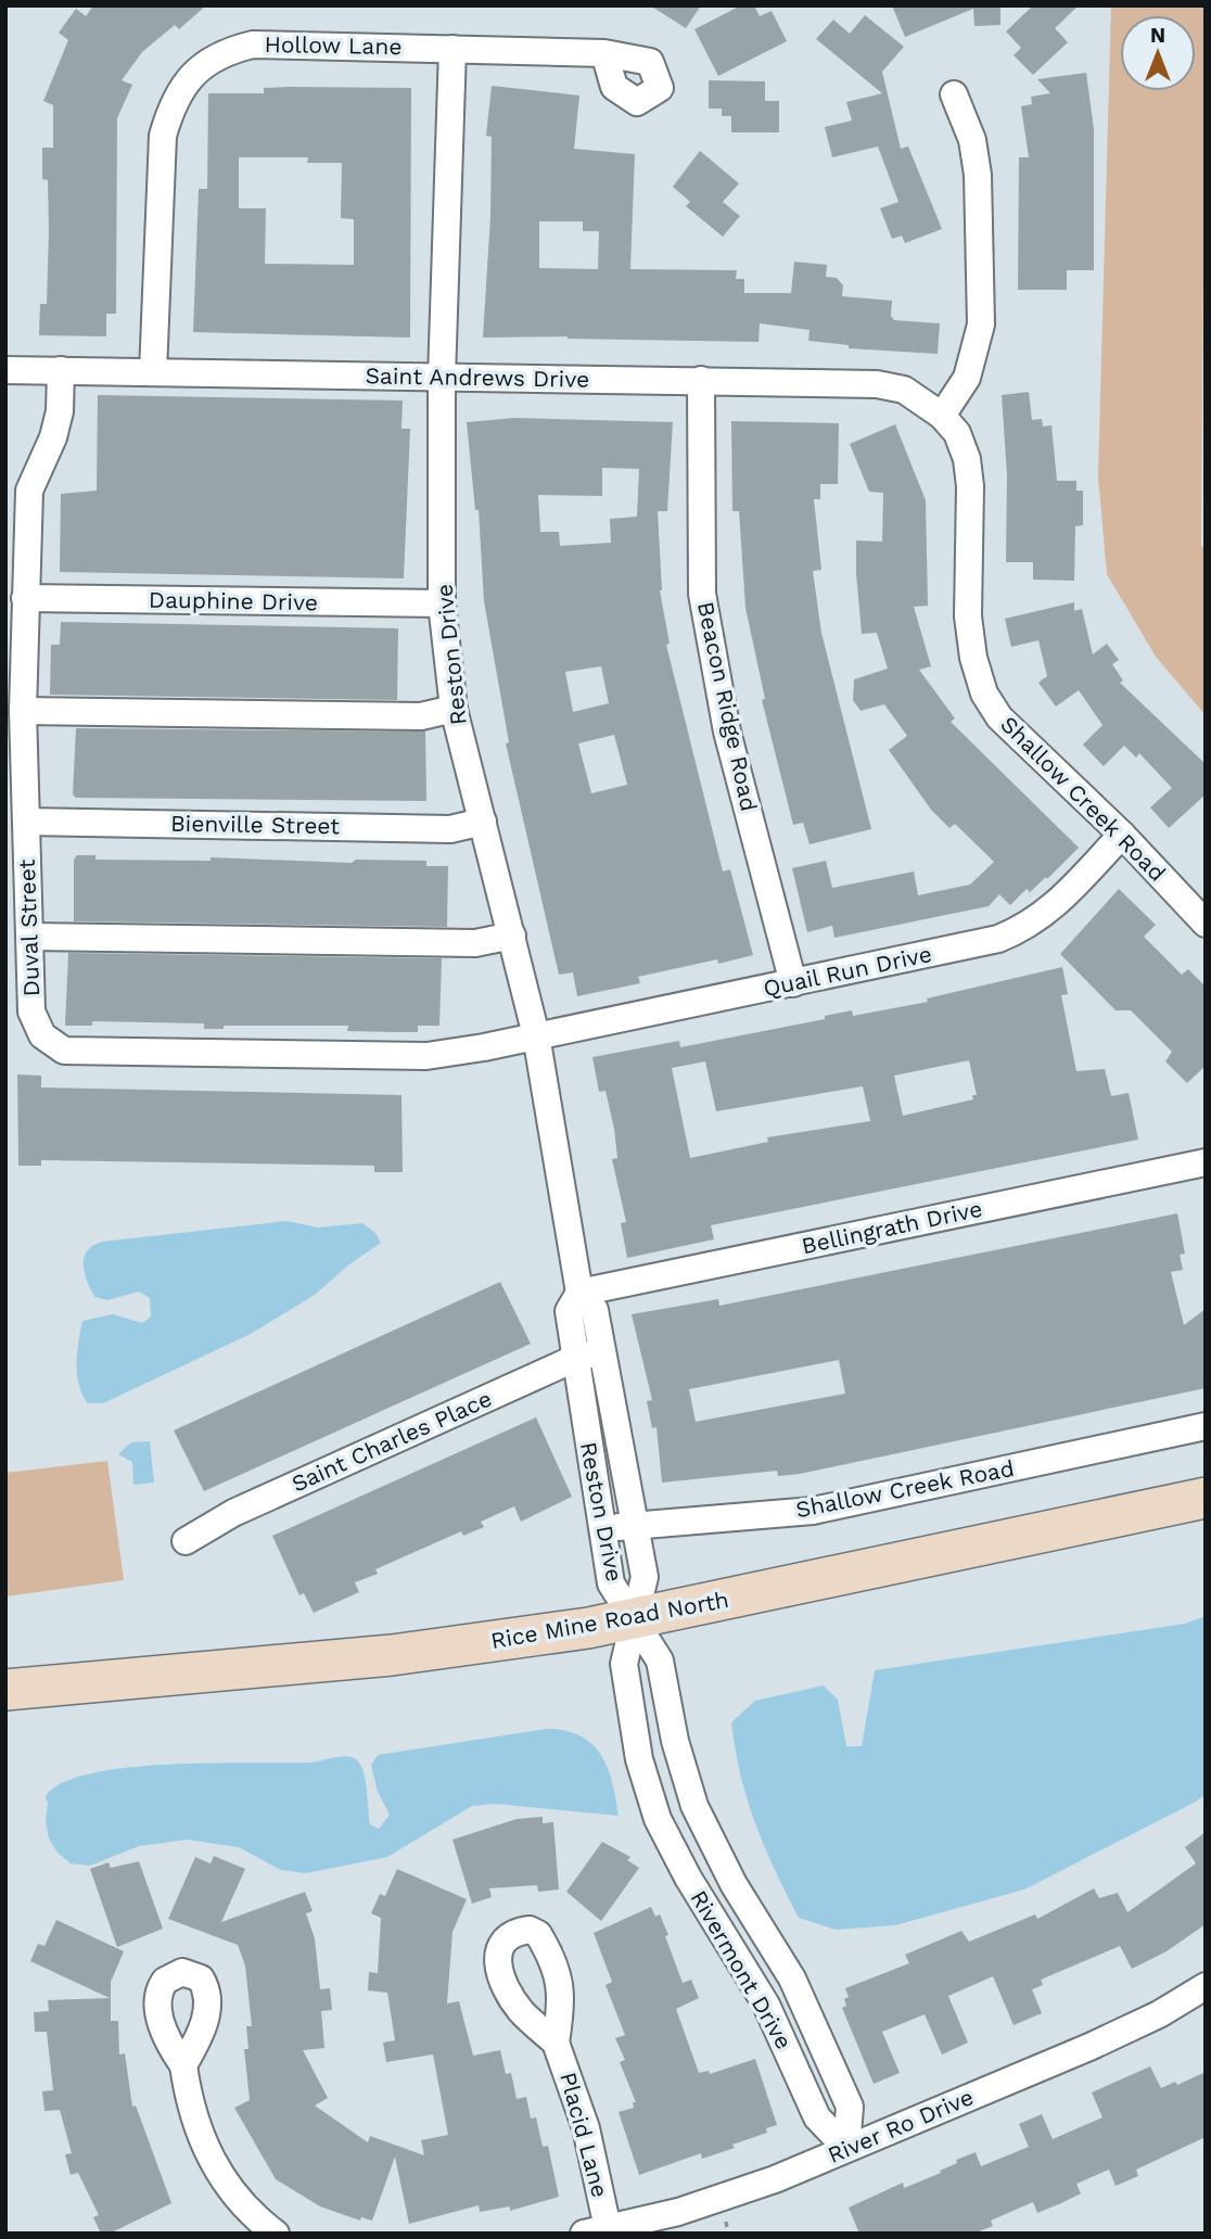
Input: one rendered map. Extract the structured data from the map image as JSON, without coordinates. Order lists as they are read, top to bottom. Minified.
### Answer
{"streets":{"main road":["Rice Mine Road North"],"street":["Hollow Lane","Saint Andrews Drive","Dauphine Drive","Reston Drive","Beacon Ridge Road","Shallow Creek Road","Bienville Street","Duval Street","Quail Run Drive","Bellingrath Drive","Saint Charles Place","Rivermont Drive","River Ro Drive","Placid Lane"]},"crossings":[["Hollow Lane","Saint Andrews Drive"],["Hollow Lane","Reston Drive"],["Saint Andrews Drive","Reston Drive"],["Saint Andrews Drive","Beacon Ridge Road"],["Saint Andrews Drive","Shallow Creek Road"],["Saint Andrews Drive","Duval Street"],["Dauphine Drive","Reston Drive"],["Dauphine Drive","Duval Street"],["Reston Drive","Shallow Creek Road"],["Reston Drive","Bienville Street"],["Reston Drive","Duval Street"],["Reston Drive","Quail Run Drive"],["Reston Drive","Bellingrath Drive"],["Reston Drive","Saint Charles Place"],["Reston Drive","Rice Mine Road North"],["Reston Drive","Rivermont Drive"],["Beacon Ridge Road","Quail Run Drive"],["Shallow Creek Road","Quail Run Drive"],["Bienville Street","Duval Street"],["Duval Street","Quail Run Drive"],["Rice Mine Road North","Rivermont Drive"],["Rivermont Drive","River Ro Drive"],["River Ro Drive","Placid Lane"]],"north":"top"}
